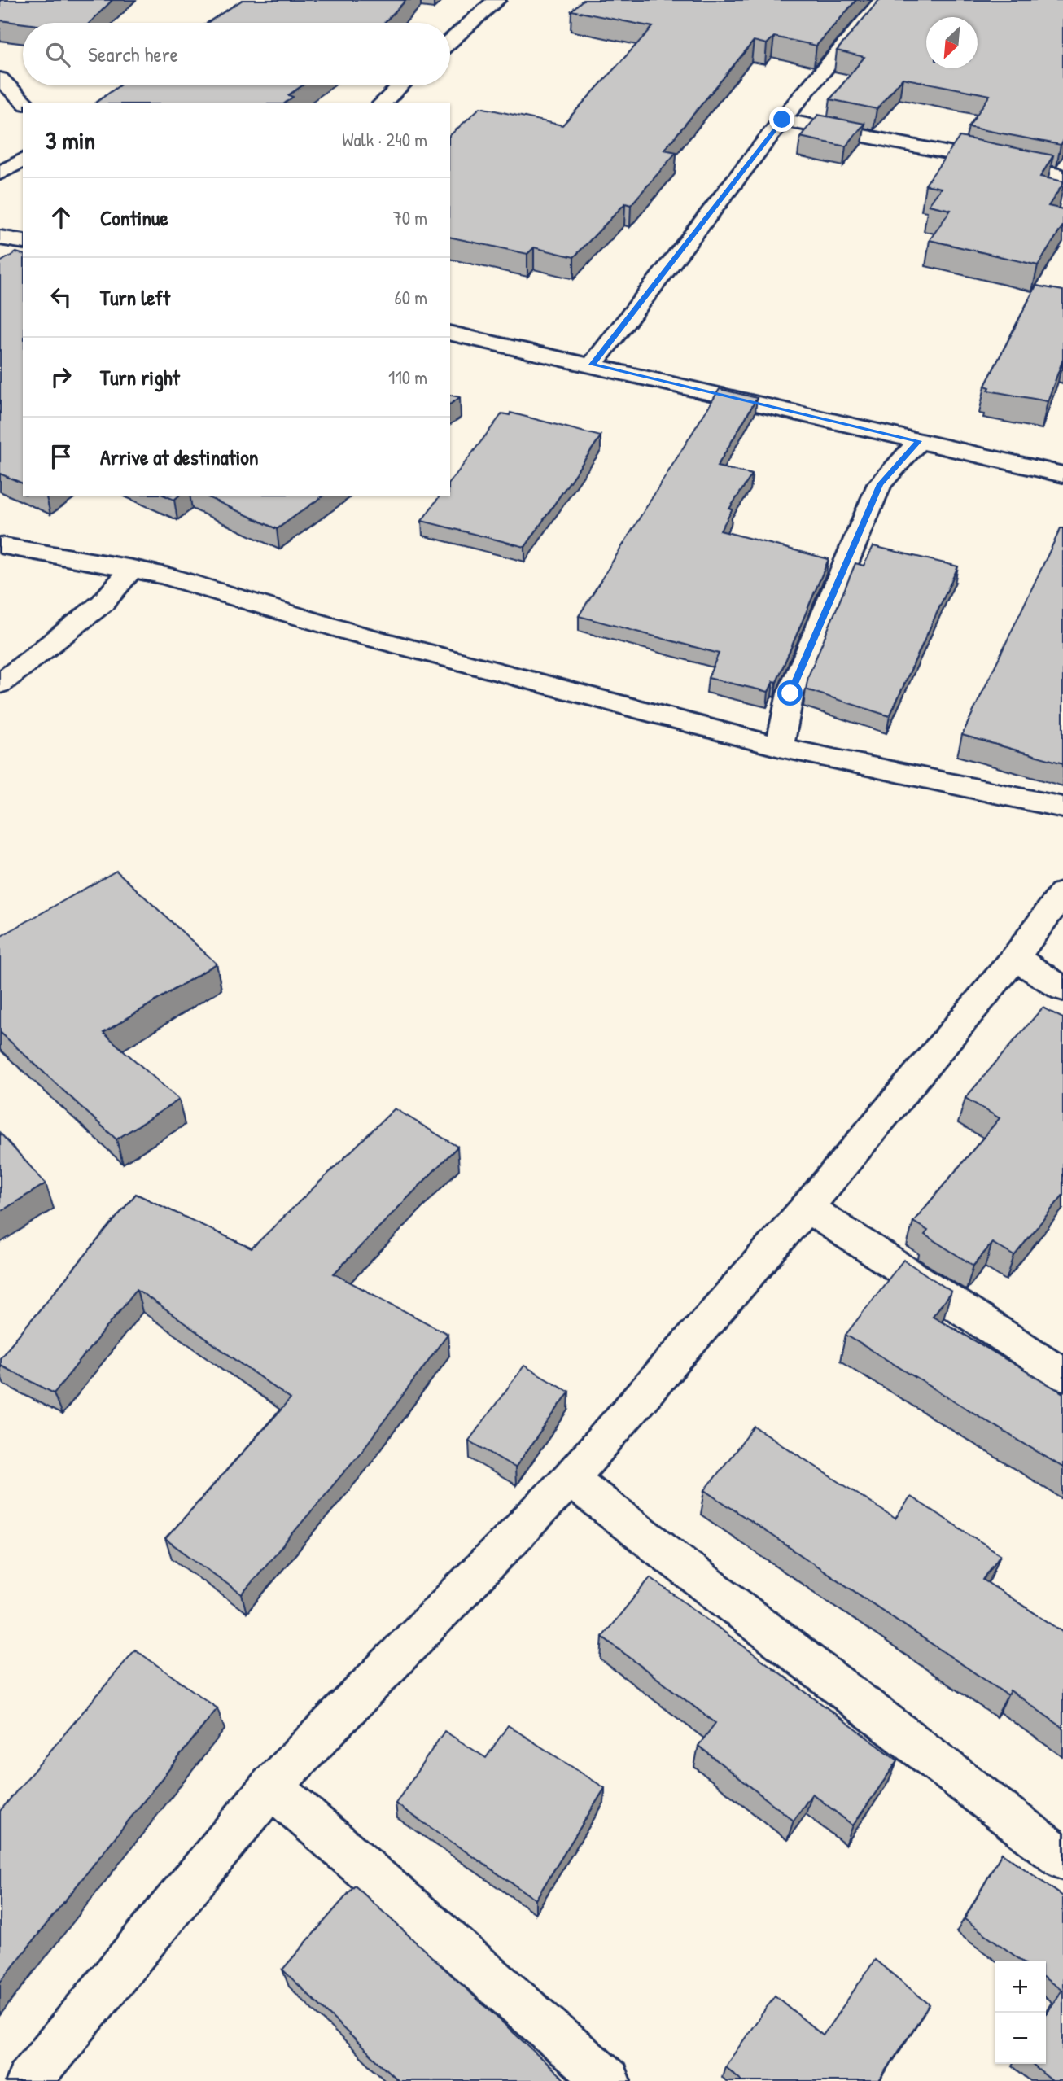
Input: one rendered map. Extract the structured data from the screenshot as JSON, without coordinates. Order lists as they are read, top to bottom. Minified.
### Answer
{"north":"bottom left","page":{"search":"Search here","heading":["3 min","Walk · 240 m"],"list":[["Continue","70 m"],["Turn left","60 m"],["Turn right","110 m"],"Arrive at destination"],"map_buttons":["+","−"]}}
